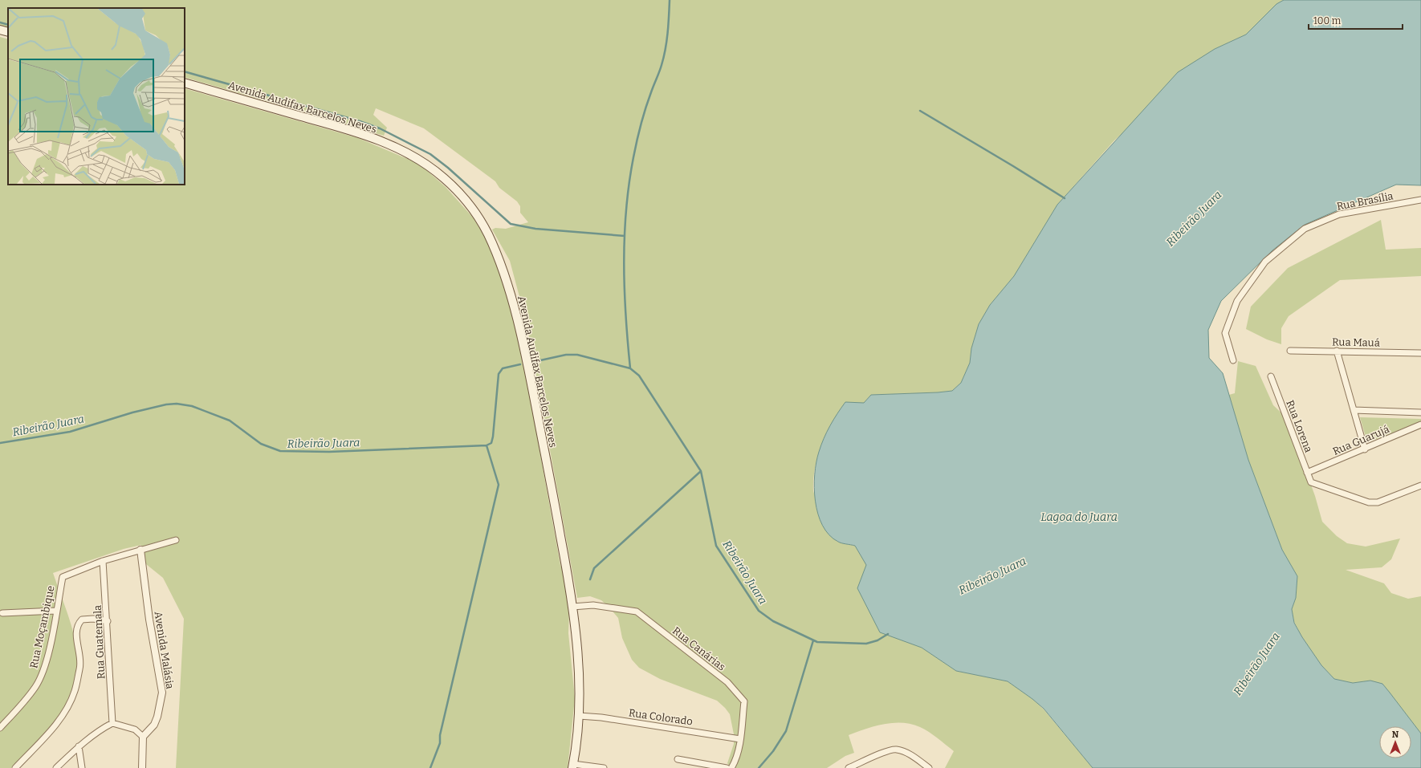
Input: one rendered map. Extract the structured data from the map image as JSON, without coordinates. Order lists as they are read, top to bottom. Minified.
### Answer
{"streets":{"main road":["Avenida Audifax Barcelos Neves"],"street":["Rua Brasília","Rua Mauá","Rua Lorena","Rua Guarujá","Rua Moçambique","Rua Guatemala","Rua Canárias","Avenida Malásia","Rua Colorado"]},"crossings":[["Avenida Audifax Barcelos Neves","Rua Canárias"],["Avenida Audifax Barcelos Neves","Rua Colorado"],["Rua Lorena","Rua Guarujá"],["Rua Moçambique","Rua Guatemala"],["Rua Moçambique","Avenida Malásia"],["Rua Canárias","Rua Colorado"]],"water":["Ribeirão Juara","Lagoa do Juara"],"scale_bar":"100 m","north":"top"}
